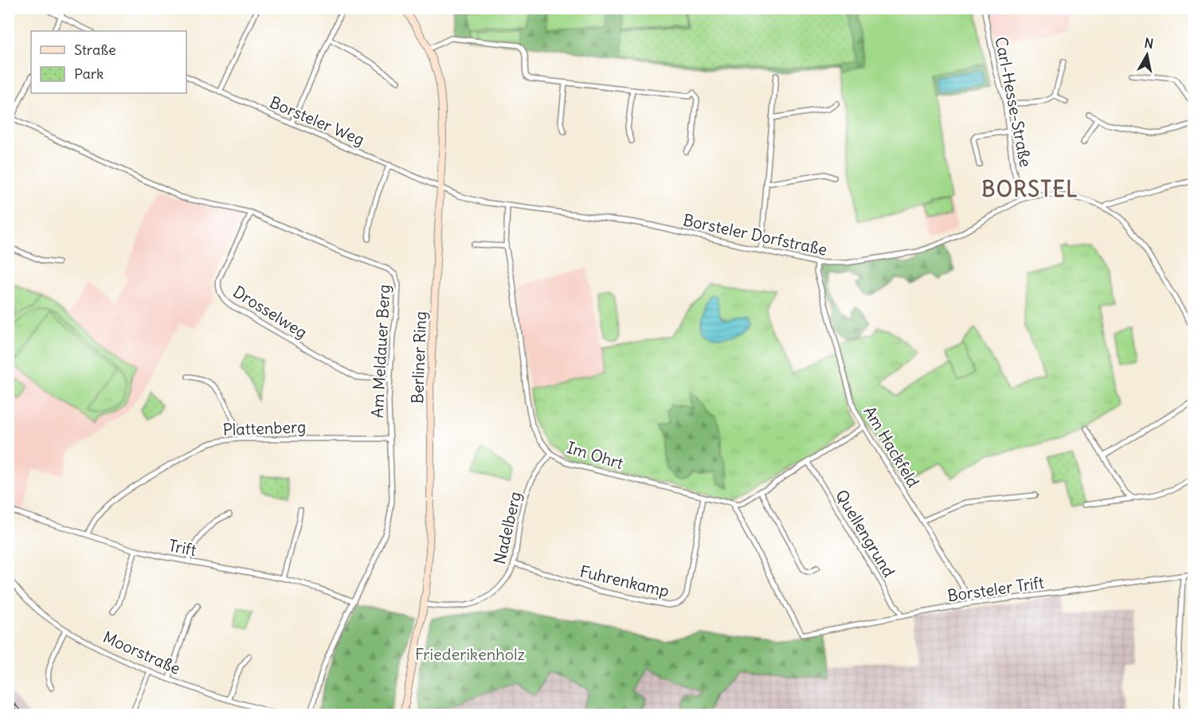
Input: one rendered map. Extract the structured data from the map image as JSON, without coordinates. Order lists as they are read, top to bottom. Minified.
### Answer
{"streets":{"street":["Carl-Hesse-Straße","Borsteler Weg","Borsteler Dorfstraße","Drosselweg","Am Meldauer Berg","Berliner Ring","Plattenberg","Am Hackfeld","Im Ohrt","Nadelberg","Quellengrund","Trift","Fuhrenkamp","Borsteler Trift","Moorstraße"]},"crossings":[["Carl-Hesse-Straße","Borsteler Dorfstraße"],["Borsteler Weg","Borsteler Dorfstraße"],["Borsteler Weg","Berliner Ring"],["Borsteler Dorfstraße","Berliner Ring"],["Borsteler Dorfstraße","Am Hackfeld"],["Borsteler Dorfstraße","Im Ohrt"],["Drosselweg","Am Meldauer Berg"],["Am Meldauer Berg","Plattenberg"],["Am Meldauer Berg","Trift"],["Berliner Ring","Nadelberg"],["Plattenberg","Trift"],["Am Hackfeld","Borsteler Trift"],["Im Ohrt","Nadelberg"],["Im Ohrt","Fuhrenkamp"],["Im Ohrt","Borsteler Trift"],["Nadelberg","Fuhrenkamp"],["Quellengrund","Borsteler Trift"]],"districts":["BORSTEL"],"parks":["Friederikenholz"],"legend":["Straße","Park"],"north":"top"}
